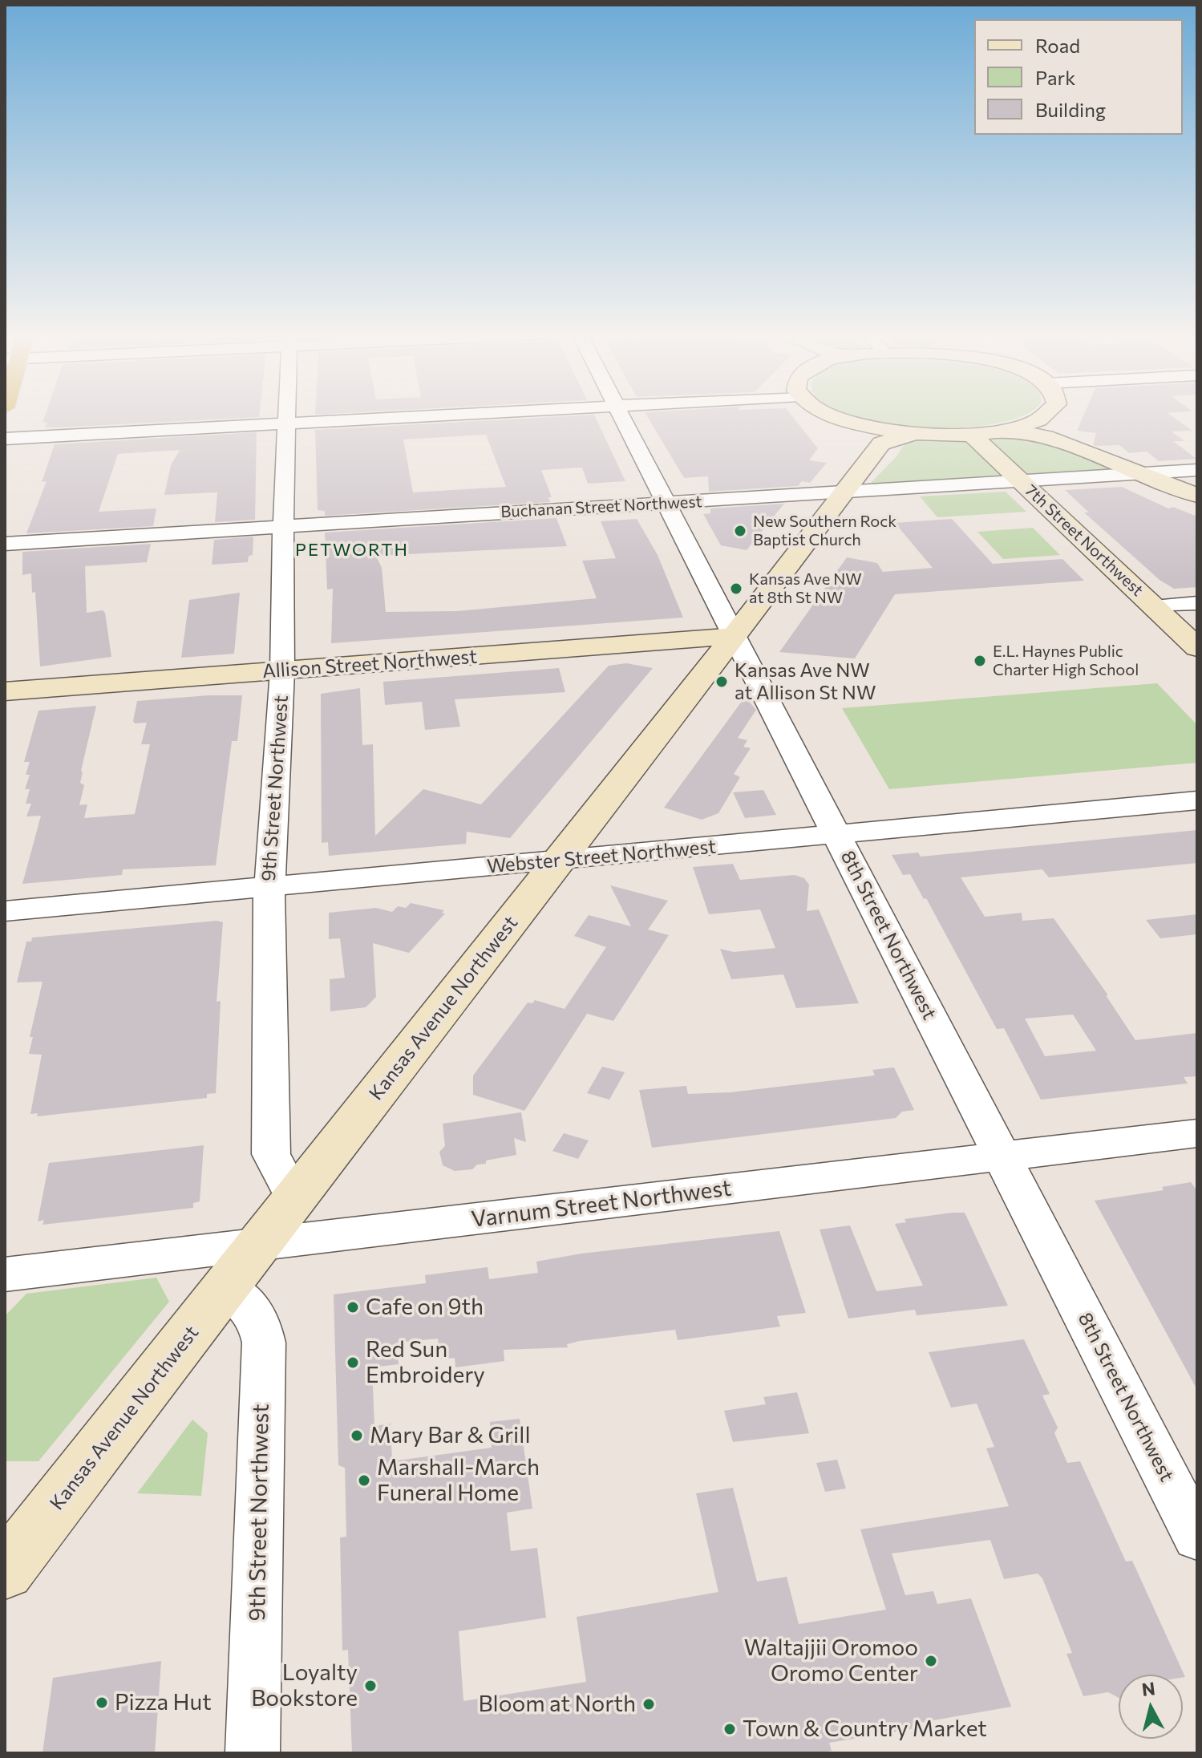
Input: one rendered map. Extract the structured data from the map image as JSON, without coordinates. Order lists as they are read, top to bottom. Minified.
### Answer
{"streets":{"street":["Buchanan Street Northwest","7th Street Northwest","Allison Street Northwest","9th Street Northwest","Webster Street Northwest","8th Street Northwest","Kansas Avenue Northwest","Varnum Street Northwest"]},"crossings":[["Buchanan Street Northwest","7th Street Northwest"],["Buchanan Street Northwest","9th Street Northwest"],["Buchanan Street Northwest","8th Street Northwest"],["Buchanan Street Northwest","Kansas Avenue Northwest"],["Allison Street Northwest","9th Street Northwest"],["Allison Street Northwest","8th Street Northwest"],["Allison Street Northwest","Kansas Avenue Northwest"],["9th Street Northwest","Webster Street Northwest"],["9th Street Northwest","Kansas Avenue Northwest"],["Webster Street Northwest","8th Street Northwest"],["Webster Street Northwest","Kansas Avenue Northwest"],["8th Street Northwest","Kansas Avenue Northwest"],["8th Street Northwest","Varnum Street Northwest"],["Kansas Avenue Northwest","Varnum Street Northwest"]],"districts":["PETWORTH"],"places":["New Southern Rock Baptist Church","Kansas Ave NW at 8th St NW","E.L. Haynes Public Charter High School","Kansas Ave NW at Allison St NW","Cafe on 9th","Red Sun Embroidery","Mary Bar & Grill","Marshall-March Funeral Home","Waltajjii Oromoo Oromo Center","Loyalty Bookstore","Pizza Hut","Bloom at North","Town & Country Market"],"legend":["Road","Park","Building"],"north":"top"}
